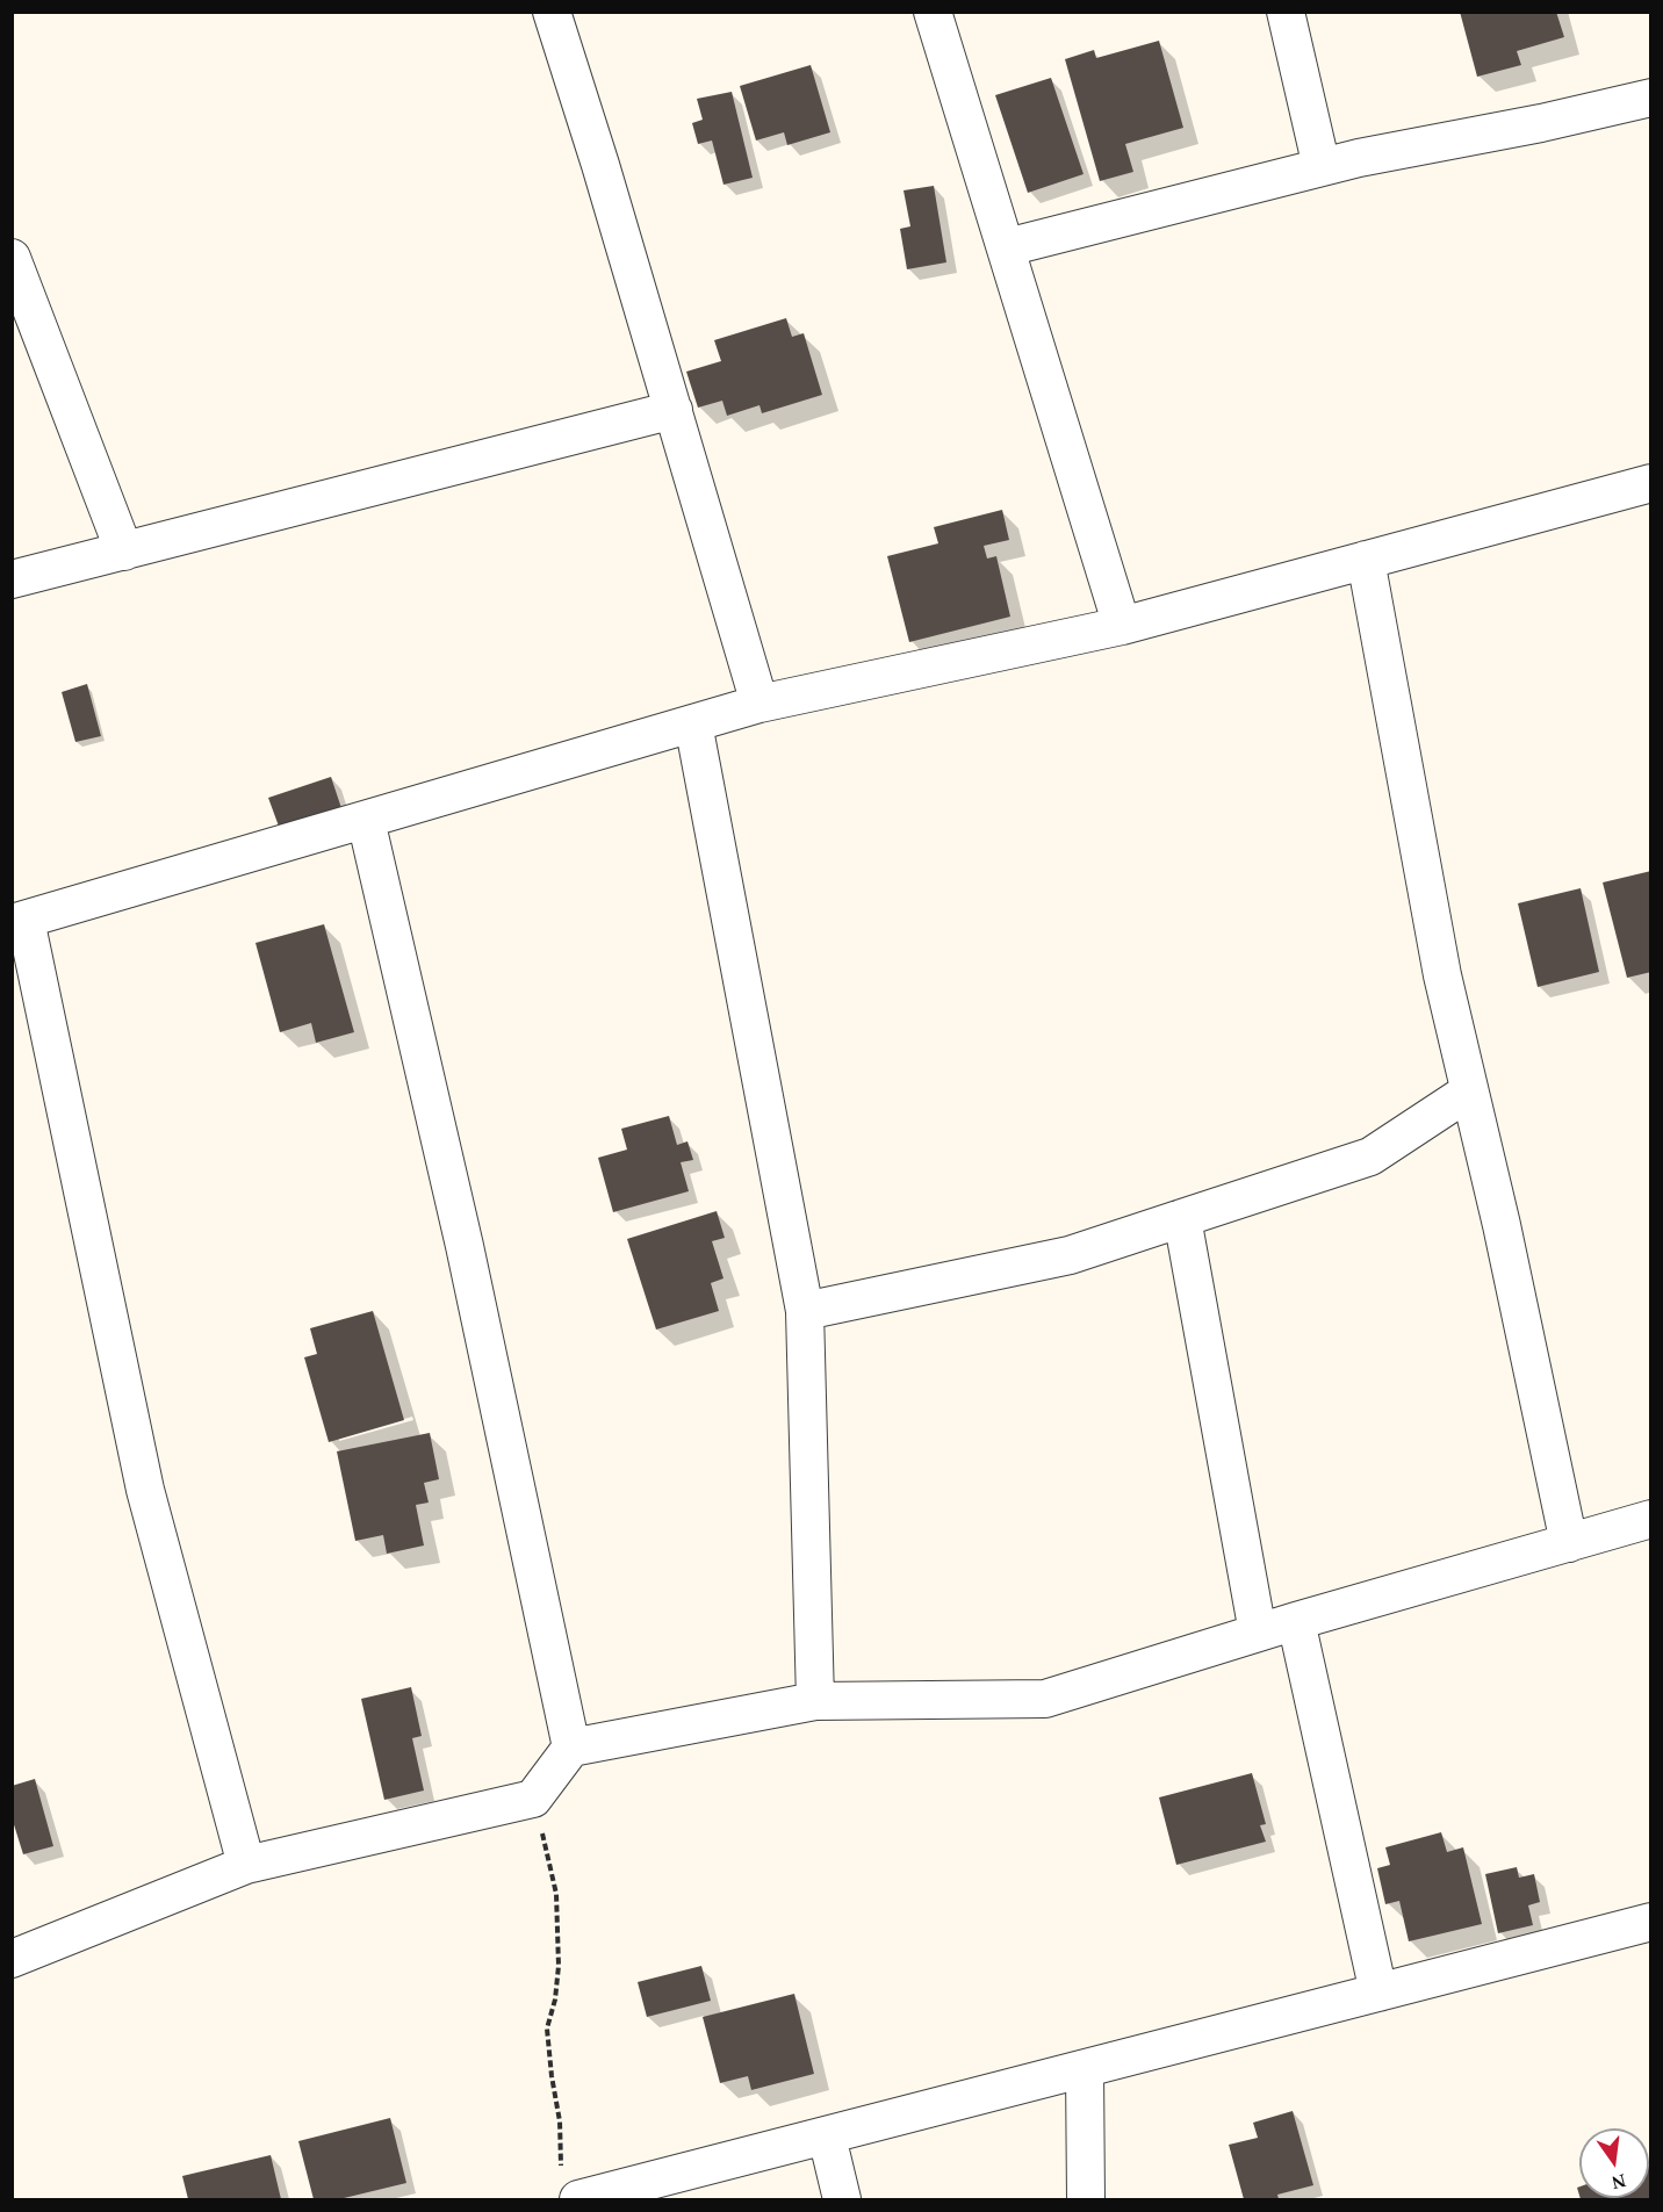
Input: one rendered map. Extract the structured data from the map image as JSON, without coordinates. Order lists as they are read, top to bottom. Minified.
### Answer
{"north":"bottom"}
